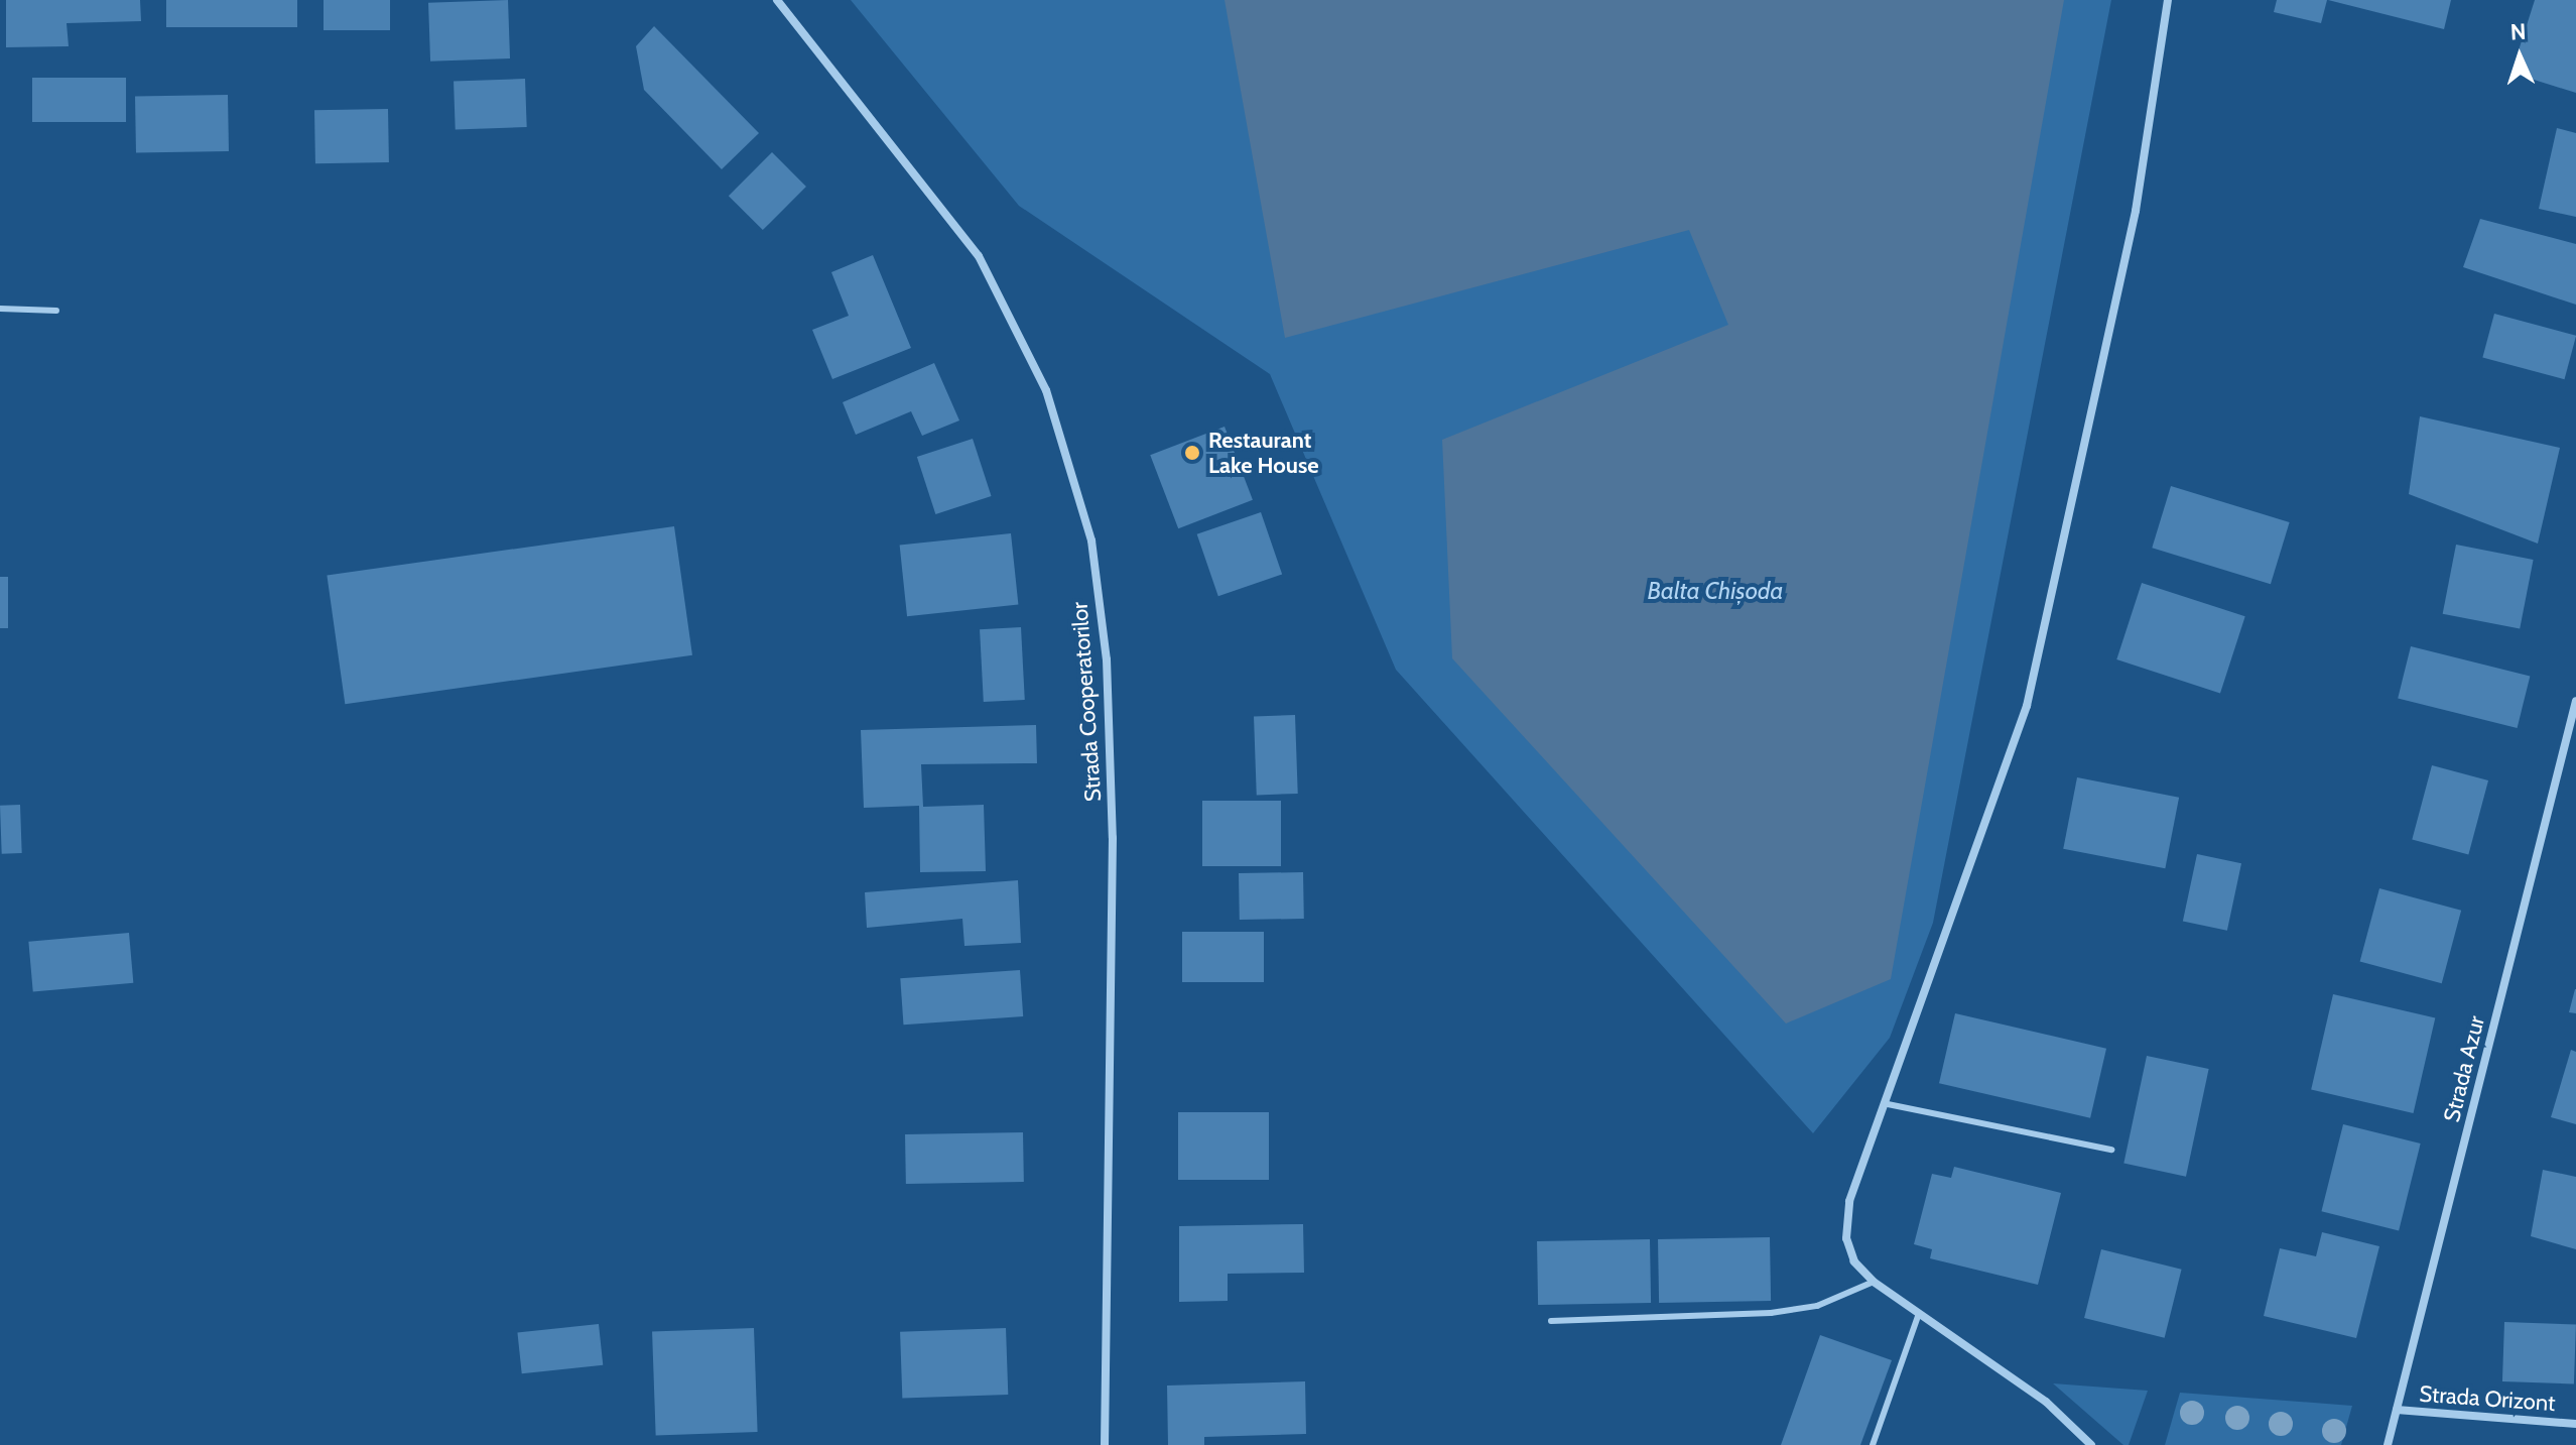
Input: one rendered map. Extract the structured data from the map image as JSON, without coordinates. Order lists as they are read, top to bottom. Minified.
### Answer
{"streets":{"street":["Strada Cooperatorilor","Strada Azur","Strada Orizont"]},"crossings":[["Strada Azur","Strada Orizont"]],"water":["Balta Chișoda"],"places":["Restaurant Lake House"],"north":"top"}
